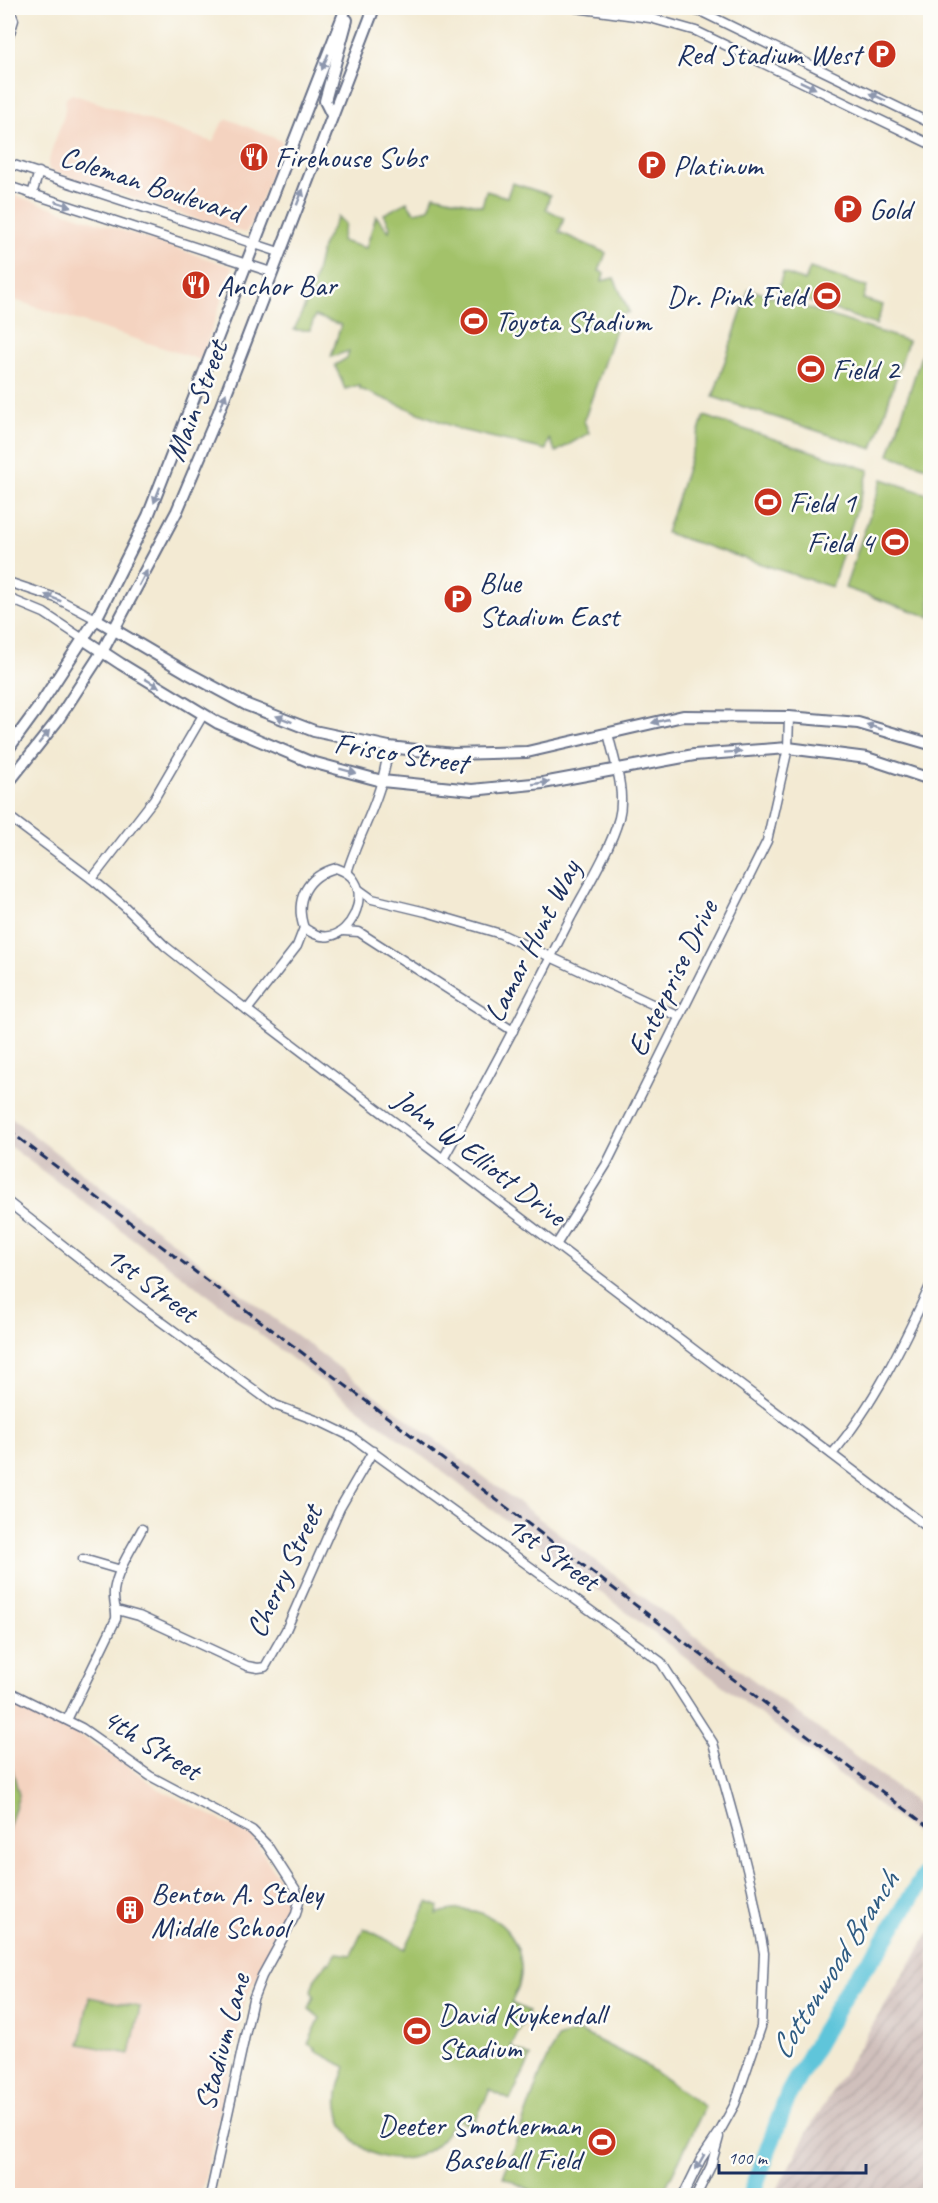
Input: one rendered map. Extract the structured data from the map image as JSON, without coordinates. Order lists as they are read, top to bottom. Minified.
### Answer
{"streets":{"main road":["Main Street","Frisco Street"],"street":["Coleman Boulevard","Lamar Hunt Way","Enterprise Drive","John W Elliott Drive","1st Street","Cherry Street","4th Street","Stadium Lane"]},"crossings":[["Coleman Boulevard","Main Street"],["Main Street","Frisco Street"],["Frisco Street","Lamar Hunt Way"],["Frisco Street","Enterprise Drive"],["Lamar Hunt Way","John W Elliott Drive"],["Enterprise Drive","John W Elliott Drive"],["1st Street","Cherry Street"],["4th Street","Stadium Lane"]],"water":["Cottonwood Branch"],"places":{"parking":["Red Stadium West","Platinum","Gold","Blue Stadium East"],"restaurant":["Firehouse Subs","Anchor Bar"],"sports":["Dr. Pink Field","Toyota Stadium","Field 2","Field 1","Field 4","David Kuykendall Stadium","Deeter Smotherman Baseball Field"],"building":["Benton A. Staley Middle School"]},"scale_bar":"100 m"}
